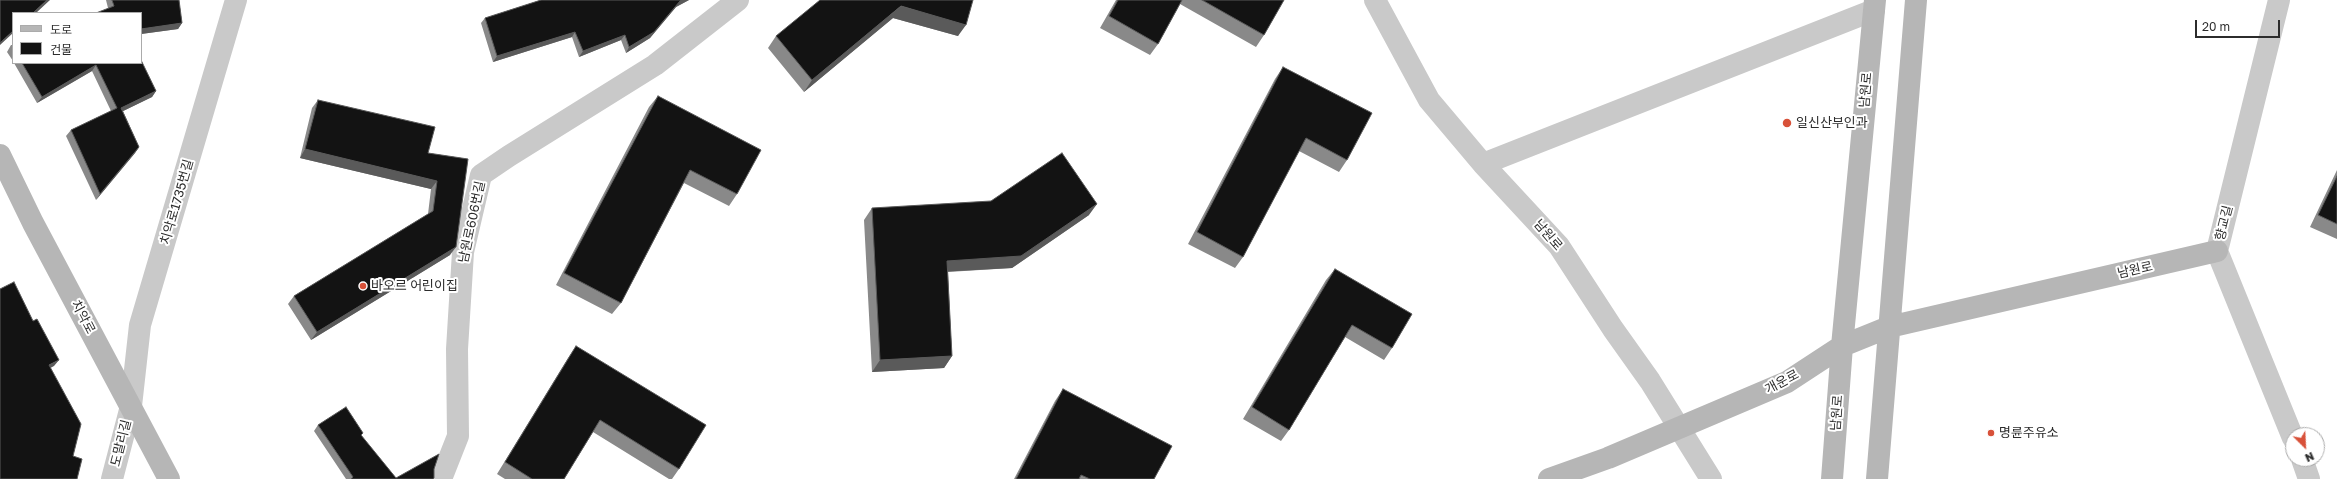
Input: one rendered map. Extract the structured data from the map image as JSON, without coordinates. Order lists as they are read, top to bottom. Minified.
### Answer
{"streets":{"street":["남원로","치악로1735번길","남원로606번길","향교길","치악로","개운로","도말리길"]},"crossings":[["남원로","향교길"],["남원로","개운로"],["치악로1735번길","치악로"],["치악로1735번길","도말리길"],["치악로","도말리길"]],"places":["일신산부인과","바오르 어린이집","명륜주유소"],"legend":["도로","건물"],"scale_bar":"20 m","north":"bottom right"}
